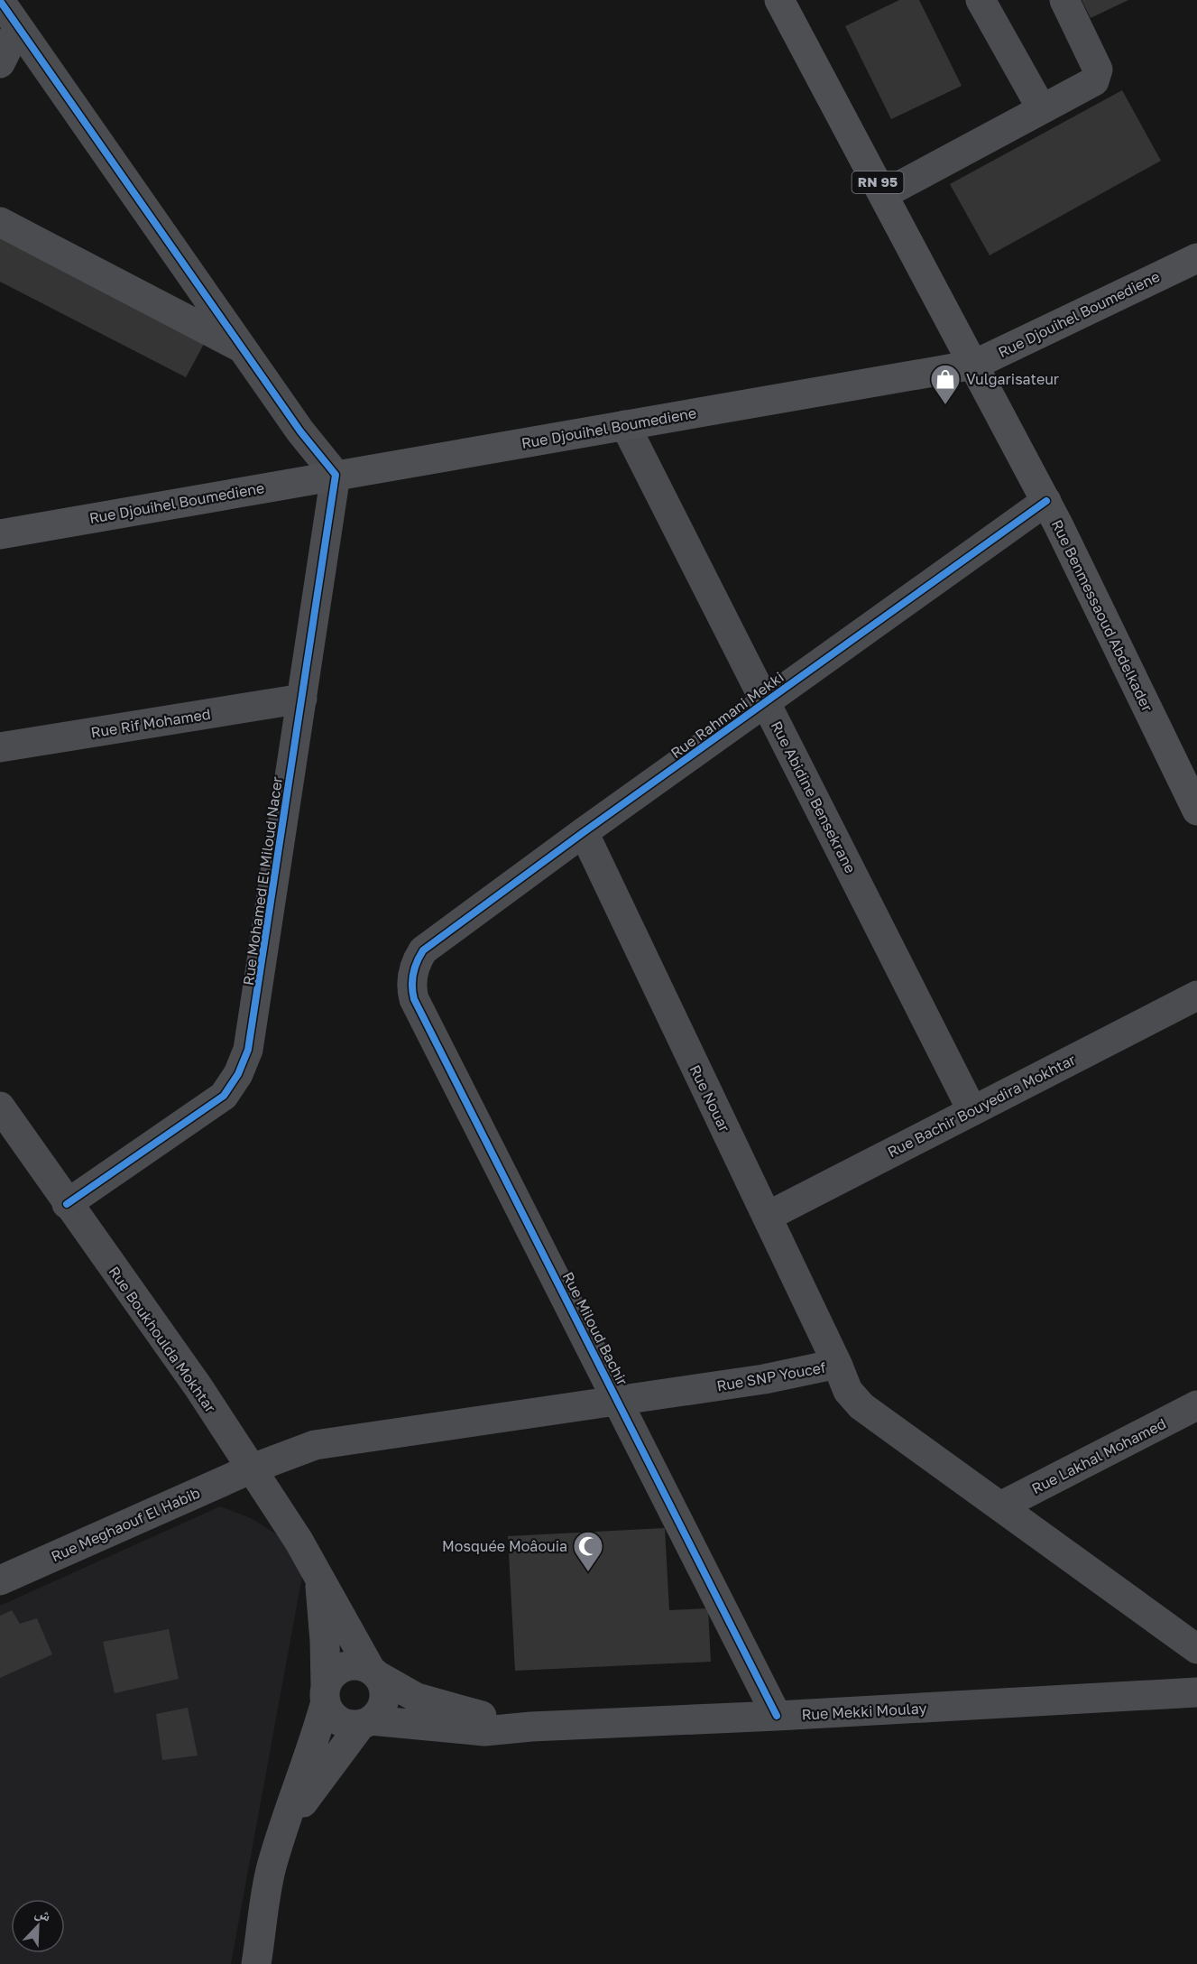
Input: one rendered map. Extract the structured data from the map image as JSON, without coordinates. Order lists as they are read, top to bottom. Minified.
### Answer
{"streets":{"main road":["RN 95","Rue Djouihel Boumediene","Rue Benmessaoud Abdelkader"],"street":["Rue Rahmani Mekki","Rue Rif Mohamed","Rue Abidine Bensekrane","Rue Mohamed El Miloud Nacer","Rue Nouar","Rue Bachir Bouyedira Mokhtar","Rue Miloud Bachir","Rue Boukhoulda Mokhtar","Rue SNP Youcef","Rue Lakhal Mohamed","Rue Meghaouf El Habib","Rue Mekki Moulay"]},"crossings":[["RN 95","Rue Djouihel Boumediene"],["RN 95","Rue Benmessaoud Abdelkader"],["Rue Djouihel Boumediene","Rue Benmessaoud Abdelkader"],["Rue Djouihel Boumediene","Rue Abidine Bensekrane"],["Rue Djouihel Boumediene","Rue Mohamed El Miloud Nacer"],["Rue Benmessaoud Abdelkader","Rue Rahmani Mekki"],["Rue Rahmani Mekki","Rue Abidine Bensekrane"],["Rue Rahmani Mekki","Rue Nouar"],["Rue Rahmani Mekki","Rue Miloud Bachir"],["Rue Rif Mohamed","Rue Mohamed El Miloud Nacer"],["Rue Abidine Bensekrane","Rue Bachir Bouyedira Mokhtar"],["Rue Mohamed El Miloud Nacer","Rue Boukhoulda Mokhtar"],["Rue Nouar","Rue Bachir Bouyedira Mokhtar"],["Rue Nouar","Rue SNP Youcef"],["Rue Miloud Bachir","Rue SNP Youcef"],["Rue Miloud Bachir","Rue Mekki Moulay"],["Rue Boukhoulda Mokhtar","Rue SNP Youcef"],["Rue Boukhoulda Mokhtar","Rue Meghaouf El Habib"],["Rue SNP Youcef","Rue Lakhal Mohamed"],["Rue SNP Youcef","Rue Meghaouf El Habib"]],"places":{"shop":["Vulgarisateur"],"mosque":["Mosquée Moâouia"]},"north":"top right"}
